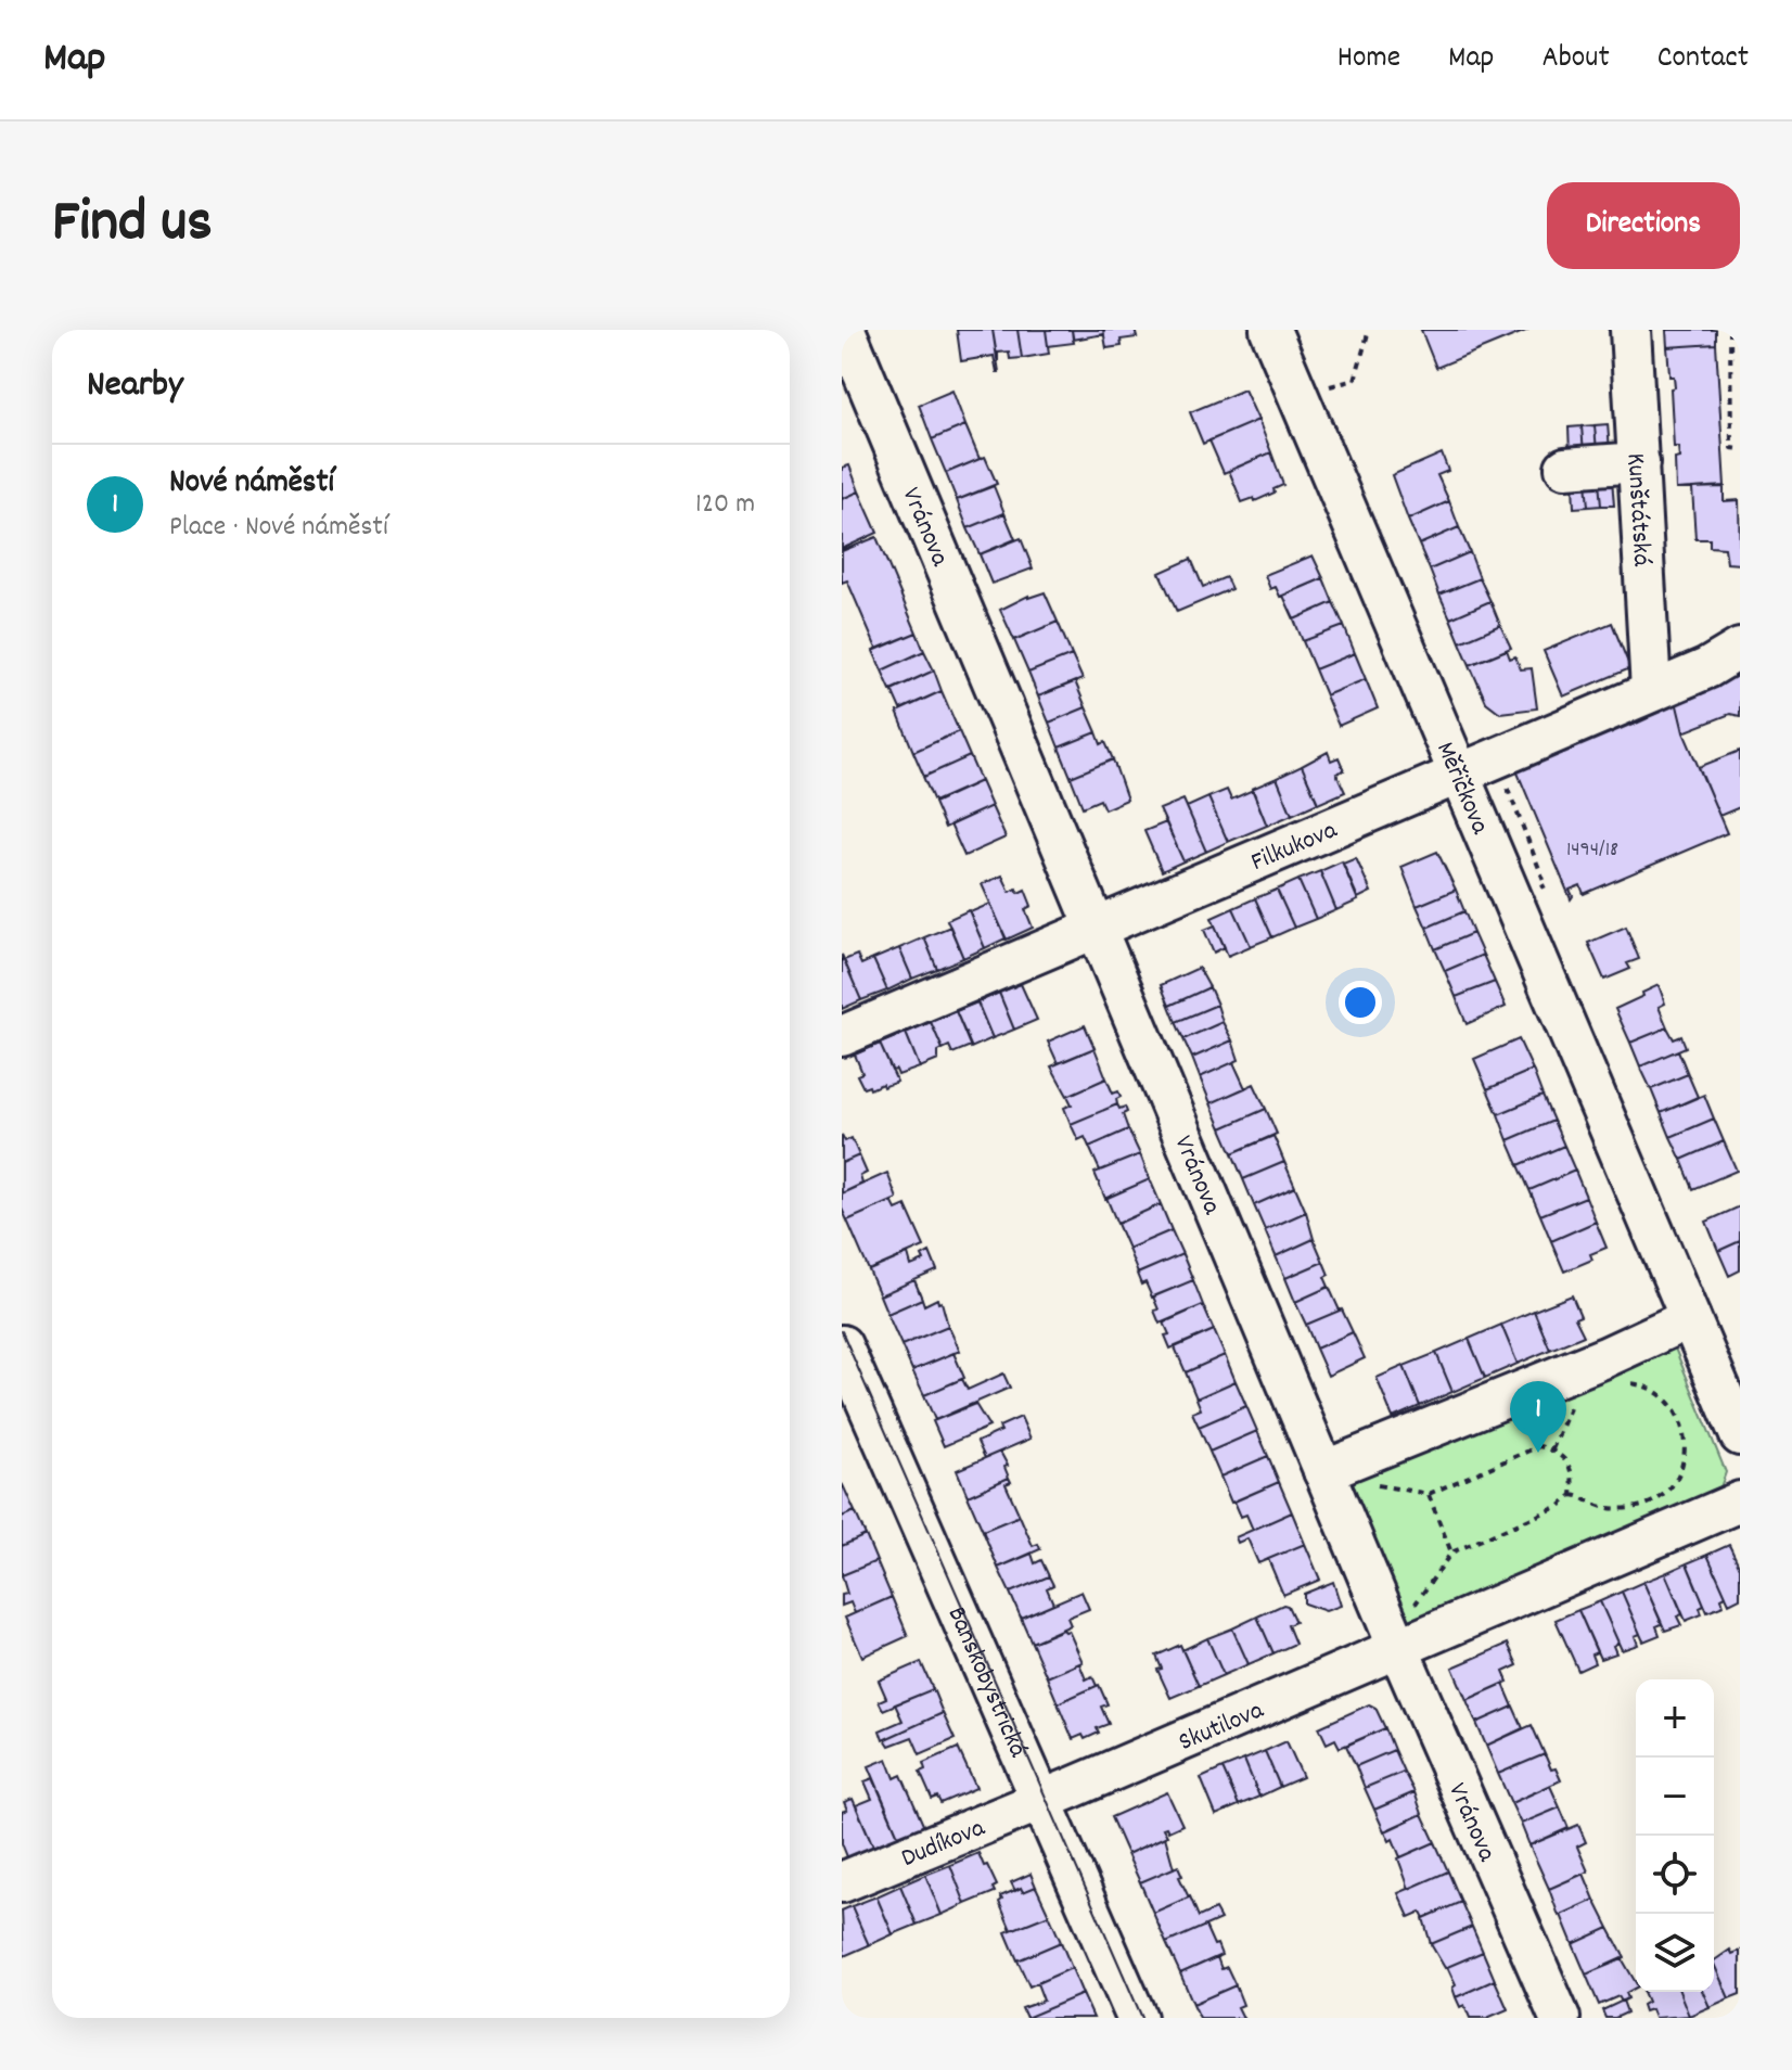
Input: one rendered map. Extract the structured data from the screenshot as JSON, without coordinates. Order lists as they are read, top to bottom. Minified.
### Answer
{"streets":{"street":["Kunštátská","Vránova","Měřičkova","Filkukova","Banskobystrická","Skutilova","Dudíkova"]},"crossings":[["Kunštátská","Filkukova"],["Vránova","Filkukova"],["Vránova","Skutilova"],["Měřičkova","Filkukova"],["Banskobystrická","Skutilova"],["Banskobystrická","Dudíkova"],["Skutilova","Dudíkova"]],"house_numbers":["1494/18"],"page":{"header":"Map","nav":["Home","Map","About","Contact"],"title":"Find us","buttons":"Directions","heading":"Nearby","list":[{"mark":"1","name":"Nové náměstí","note":"Place · Nové náměstí","value":"120 m"}],"pins":"1","map_buttons":["+","−"]}}
